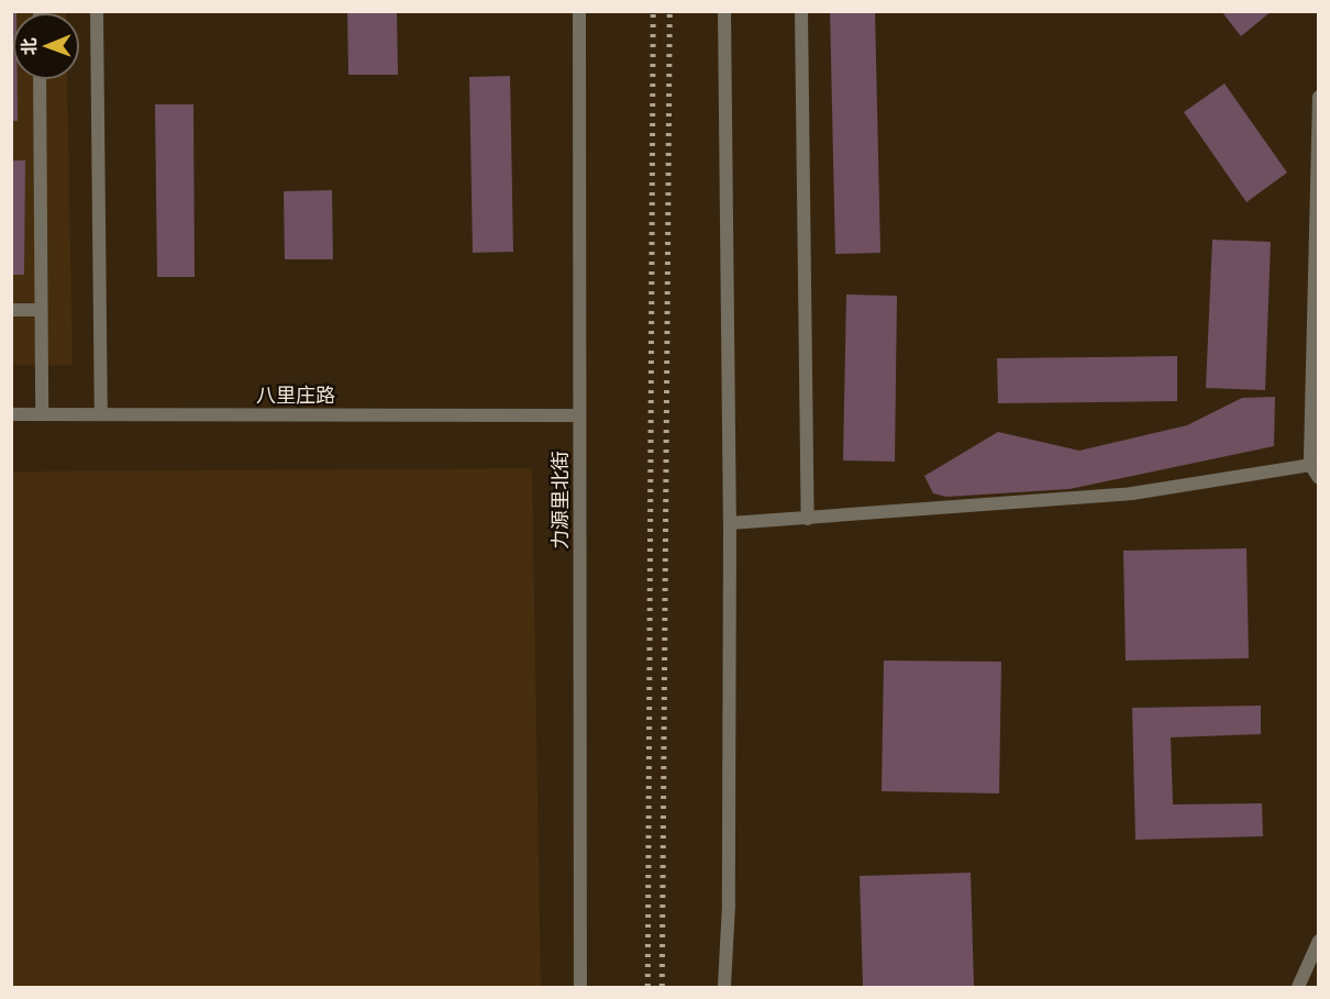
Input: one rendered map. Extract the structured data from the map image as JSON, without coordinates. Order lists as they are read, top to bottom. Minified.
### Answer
{"streets":{"street":["八里庄路","力源里北街"]},"crossings":[["八里庄路","力源里北街"]],"north":"left"}
